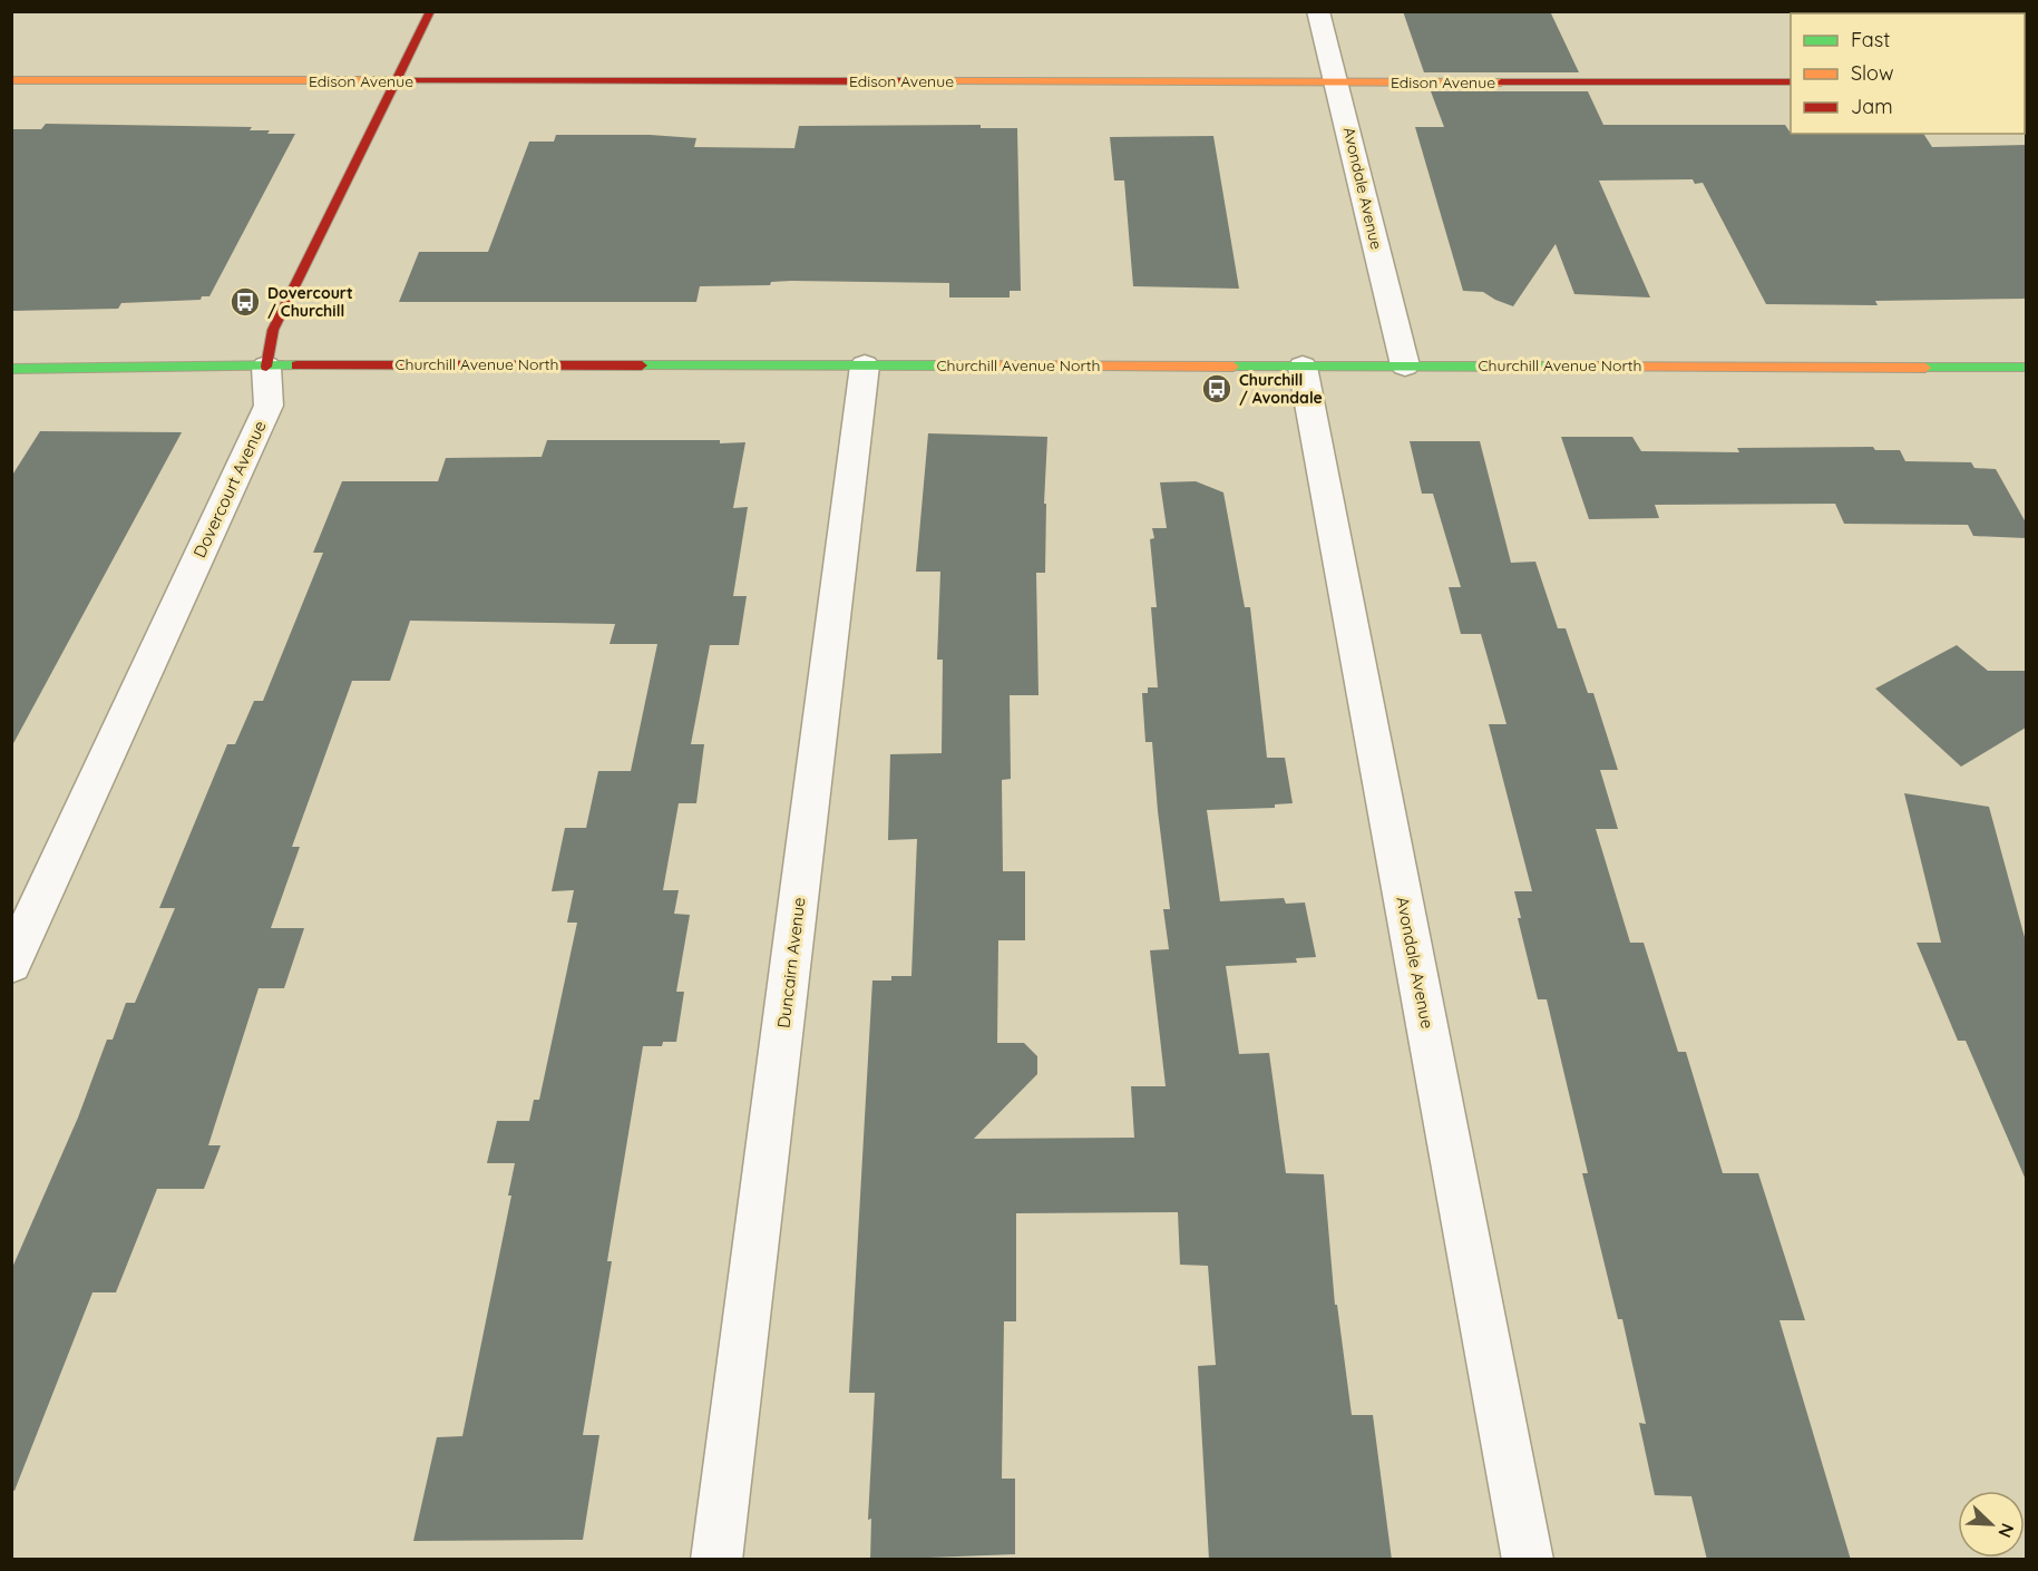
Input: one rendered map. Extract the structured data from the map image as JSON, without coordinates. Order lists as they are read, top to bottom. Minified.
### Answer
{"streets":{"street":["Edison Avenue","Avondale Avenue","Churchill Avenue North","Dovercourt Avenue","Duncairn Avenue"]},"crossings":[["Edison Avenue","Avondale Avenue"],["Edison Avenue","Dovercourt Avenue"],["Avondale Avenue","Churchill Avenue North"],["Churchill Avenue North","Dovercourt Avenue"],["Churchill Avenue North","Duncairn Avenue"]],"places":{"bus stop":["Dovercourt / Churchill","Churchill / Avondale"]},"legend":["Fast","Slow","Jam"],"north":"bottom right"}
